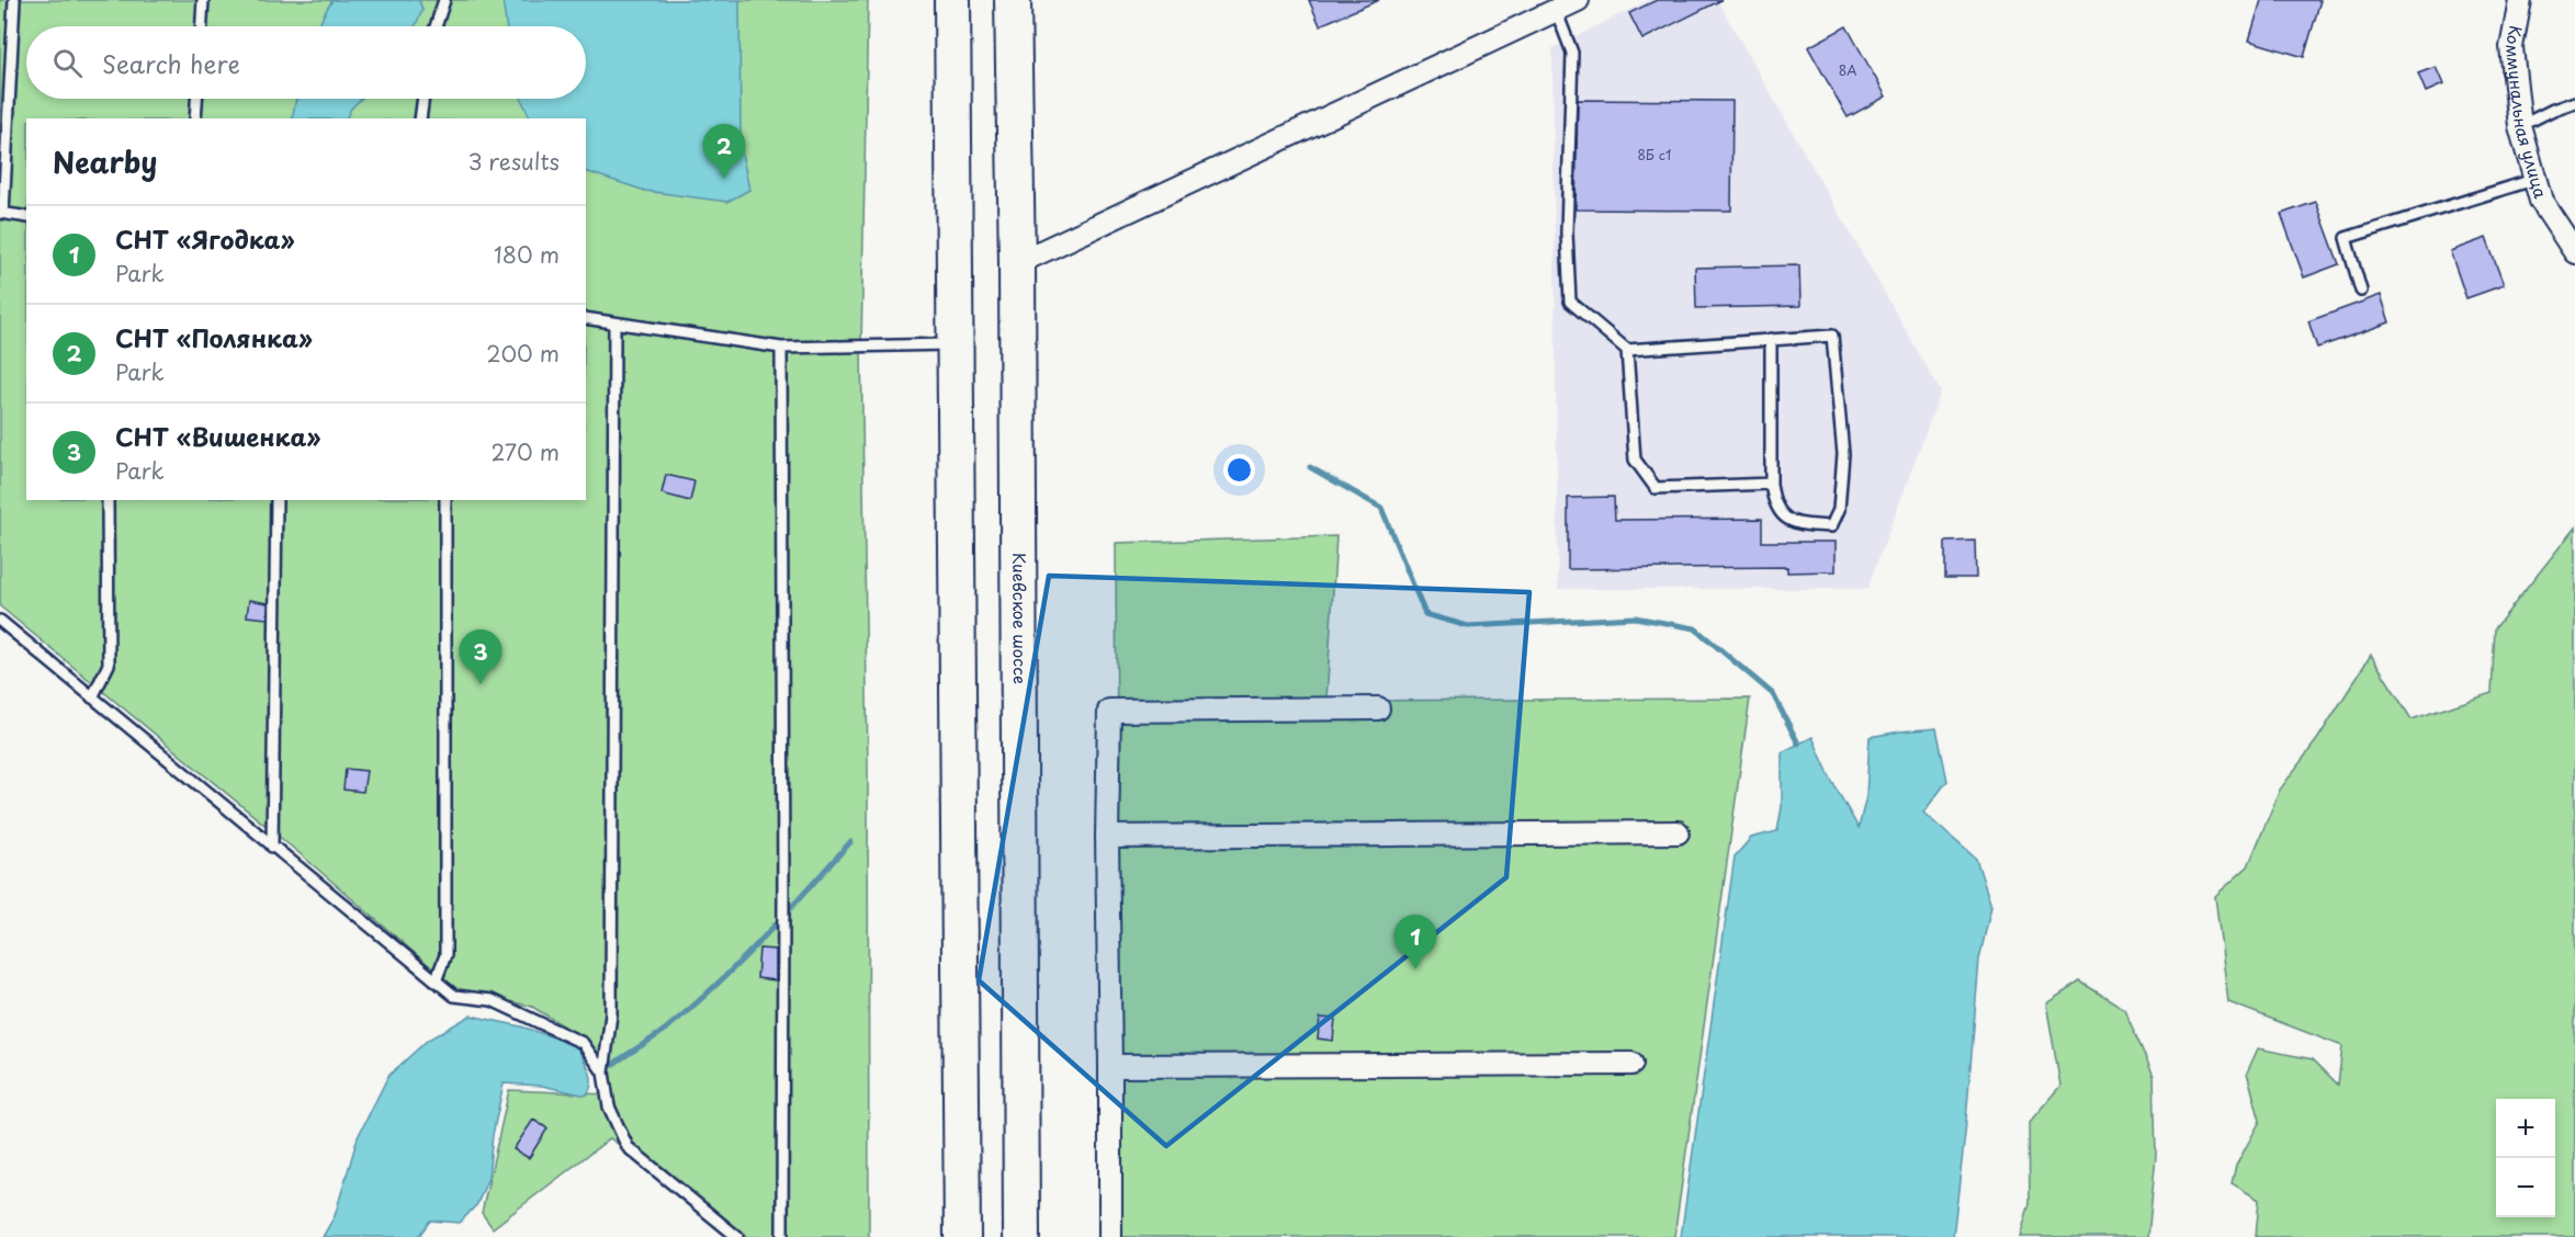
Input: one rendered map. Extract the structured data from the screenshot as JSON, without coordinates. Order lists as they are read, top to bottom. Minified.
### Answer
{"streets":{"highway":["Киевское шоссе"],"street":["Коммунальная улица"]},"house_numbers":["8А","8Б с1"],"page":{"search":"Search here","heading":["Nearby","3 results"],"pins":["2","3","1"],"list":[{"mark":"1","name":"СНТ «Ягодка»","note":"Park","value":"180 m"},{"mark":"2","name":"СНТ «Полянка»","note":"Park","value":"200 m"},{"mark":"3","name":"СНТ «Вишенка»","note":"Park","value":"270 m"}],"map_buttons":["+","−"]}}
